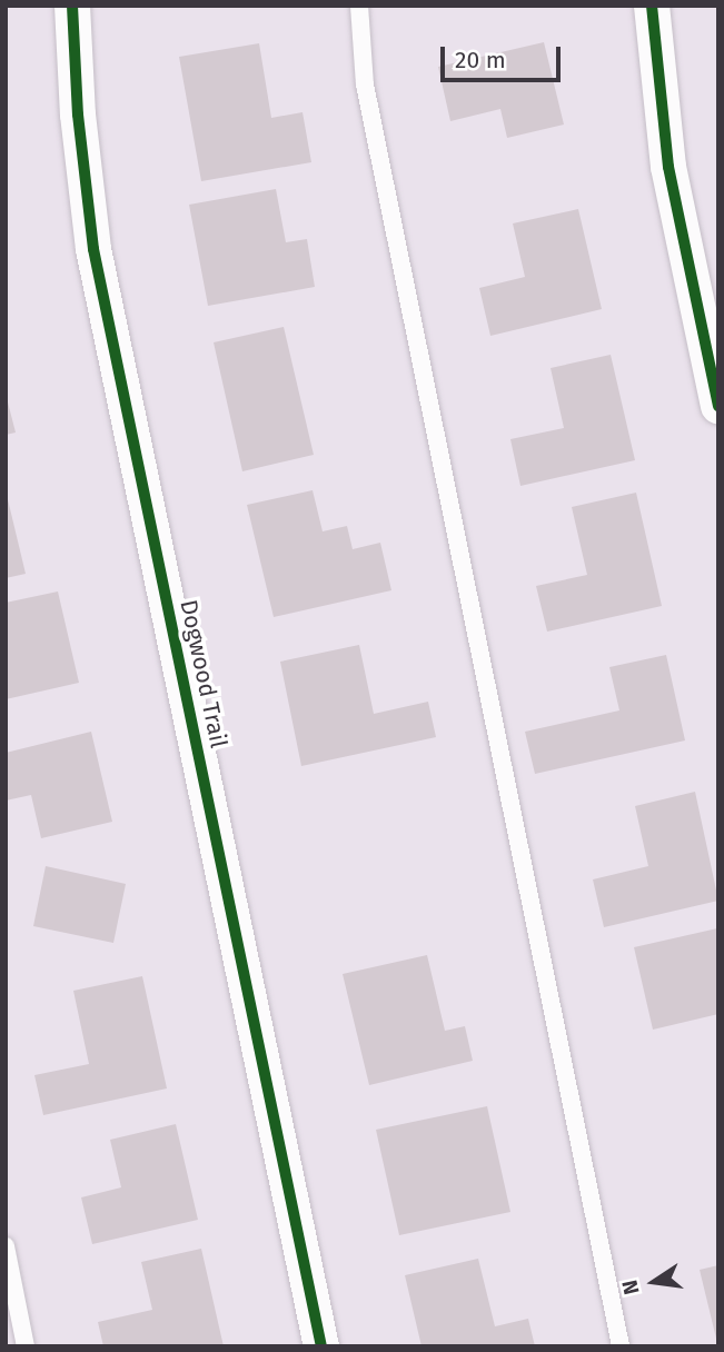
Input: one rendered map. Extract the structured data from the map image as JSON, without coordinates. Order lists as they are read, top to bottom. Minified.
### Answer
{"streets":{"street":["Dogwood Trail"]},"scale_bar":"20 m","north":"left"}
